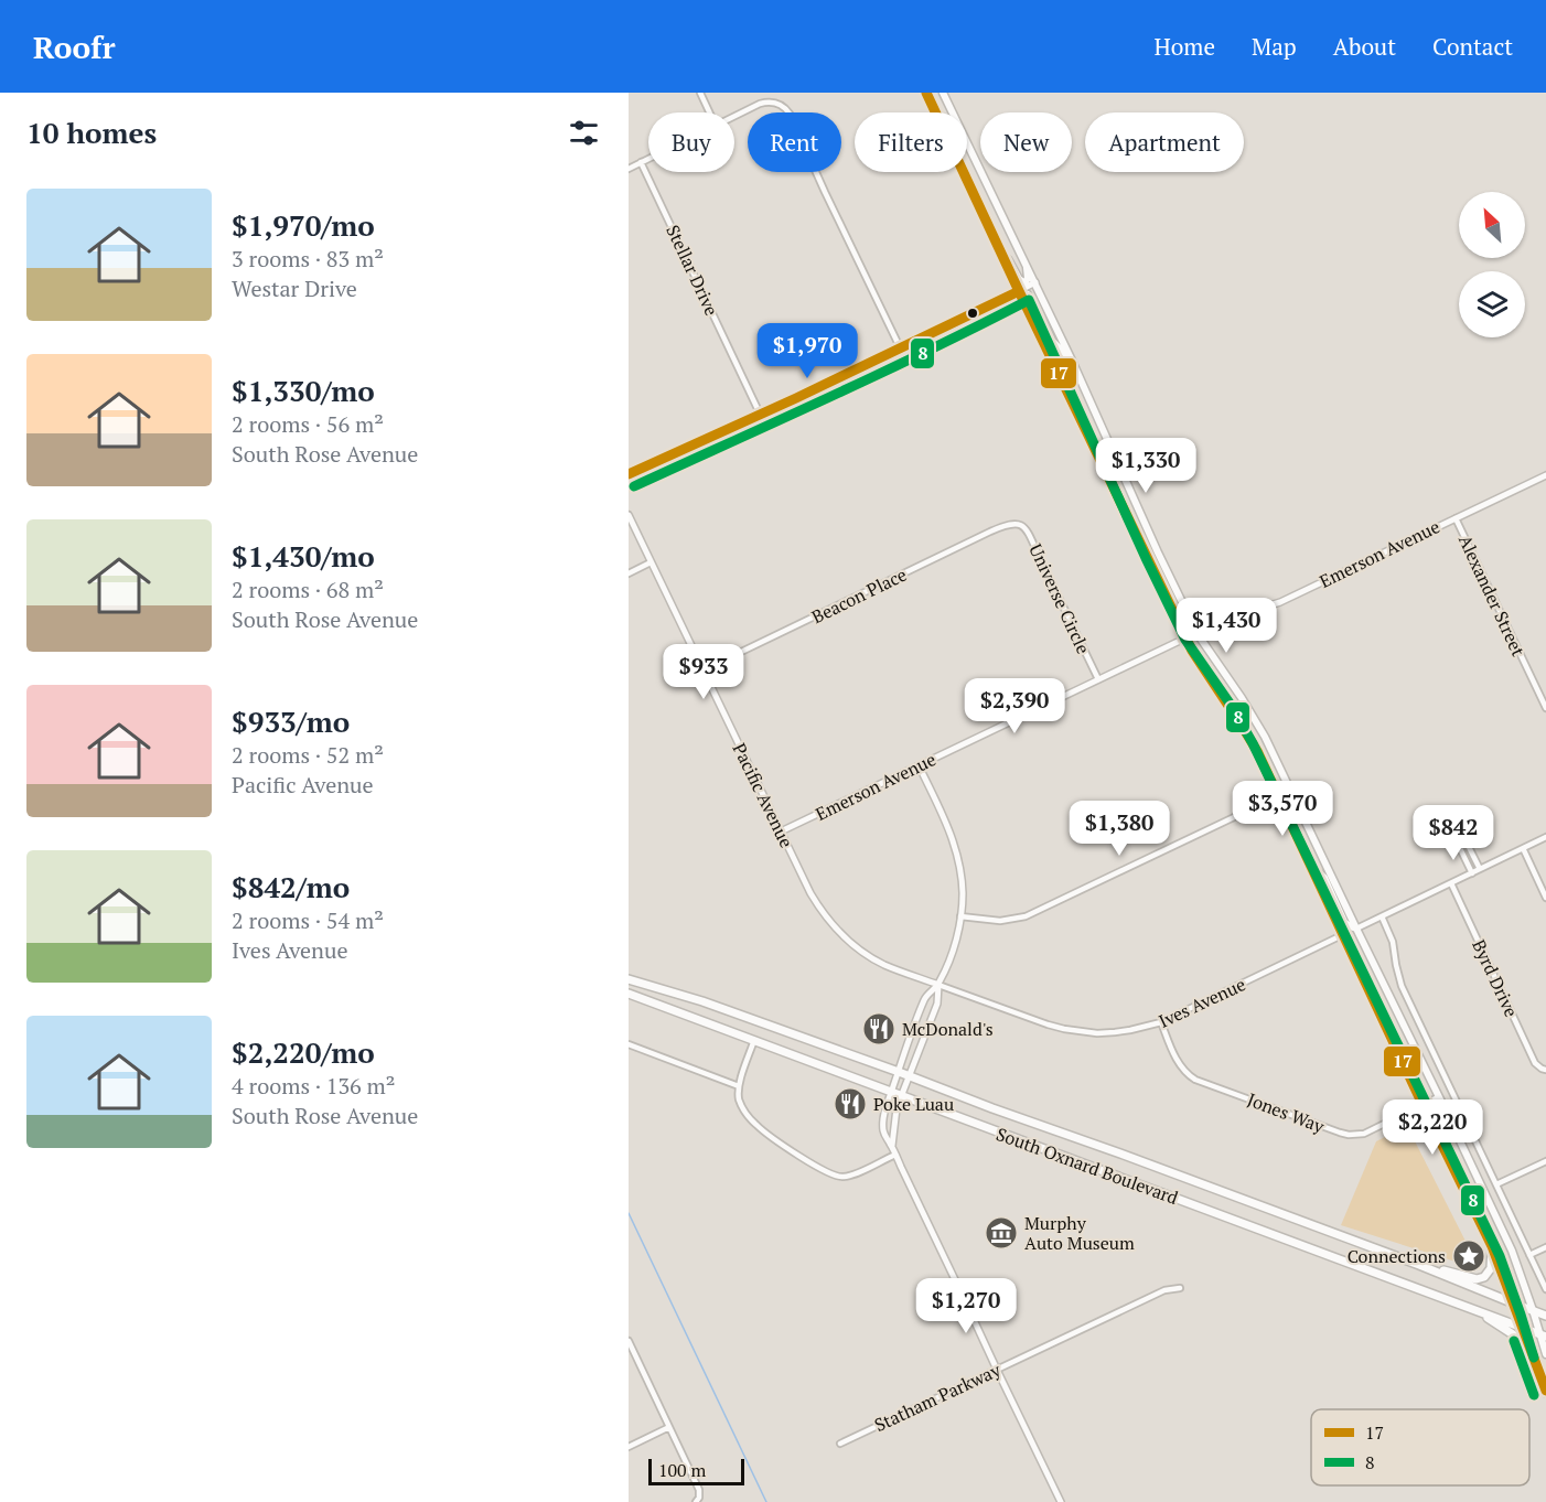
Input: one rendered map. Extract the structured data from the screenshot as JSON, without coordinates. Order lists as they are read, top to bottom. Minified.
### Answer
{"streets":{"main road":["South Oxnard Boulevard"],"street":["Stellar Drive","Emerson Avenue","Beacon Place","Alexander Street","Universe Circle","Pacific Avenue","Byrd Drive","Ives Avenue","Jones Way","Statham Parkway"]},"crossings":[["Emerson Avenue","Alexander Street"],["Emerson Avenue","Universe Circle"],["Emerson Avenue","Pacific Avenue"],["Beacon Place","Universe Circle"],["Beacon Place","Pacific Avenue"],["Pacific Avenue","Ives Avenue"],["Ives Avenue","Jones Way"]],"places":{"restaurant":["McDonald's","Poke Luau"],"museum":["Murphy Auto Museum"],"place":["Connections"]},"lines":["transit line 17","transit line 8"],"legend":["17","8"],"scale_bar":"100 m","north":"top left","page":{"header":"Roofr","nav":["Home","Map","About","Contact"],"heading":"10 homes","chip":["Buy","Rent","Filters","New","Apartment"],"list":[{"name":"$1,970/mo","note":"3 rooms · 83 m² · Westar Drive"},{"name":"$1,330/mo","note":"2 rooms · 56 m² · South Rose Avenue"},{"name":"$1,430/mo","note":"2 rooms · 68 m² · South Rose Avenue"},{"name":"$933/mo","note":"2 rooms · 52 m² · Pacific Avenue"},{"name":"$842/mo","note":"2 rooms · 54 m² · Ives Avenue"},{"name":"$2,220/mo","note":"4 rooms · 136 m² · South Rose Avenue"}],"price":["$1,970","$1,330","$1,430","$933","$2,390","$3,570","$1,380","$842","$2,220","$1,270"],"scale":"100 m"}}
